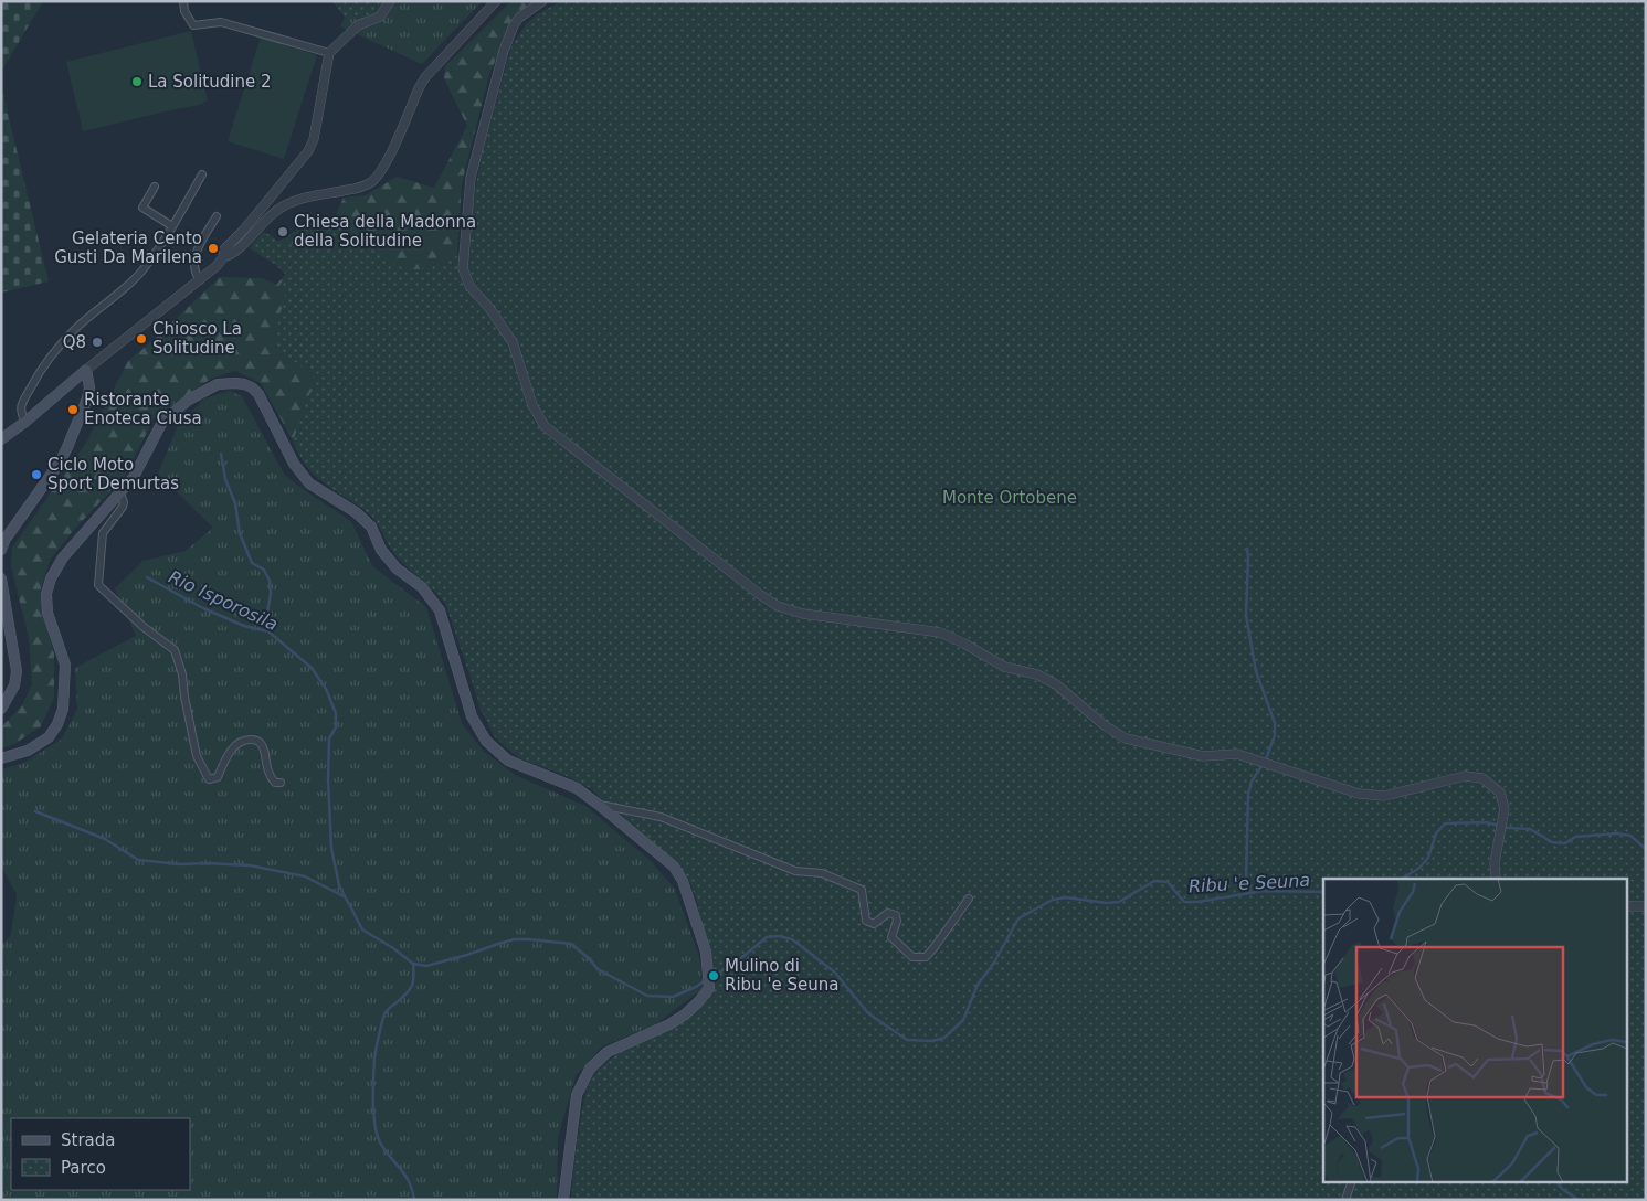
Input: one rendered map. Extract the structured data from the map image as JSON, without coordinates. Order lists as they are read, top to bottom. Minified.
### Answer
{"water":["Rio Isporosila","Ribu 'e Seuna"],"parks":["Monte Ortobene"],"places":["La Solitudine 2","Chiesa della Madonna della Solitudine","Gelateria Cento Gusti Da Marilena","Chiosco La Solitudine","Q8","Ristorante Enoteca Ciusa","Ciclo Moto Sport Demurtas","Mulino di Ribu 'e Seuna"],"legend":["Strada","Parco"]}
